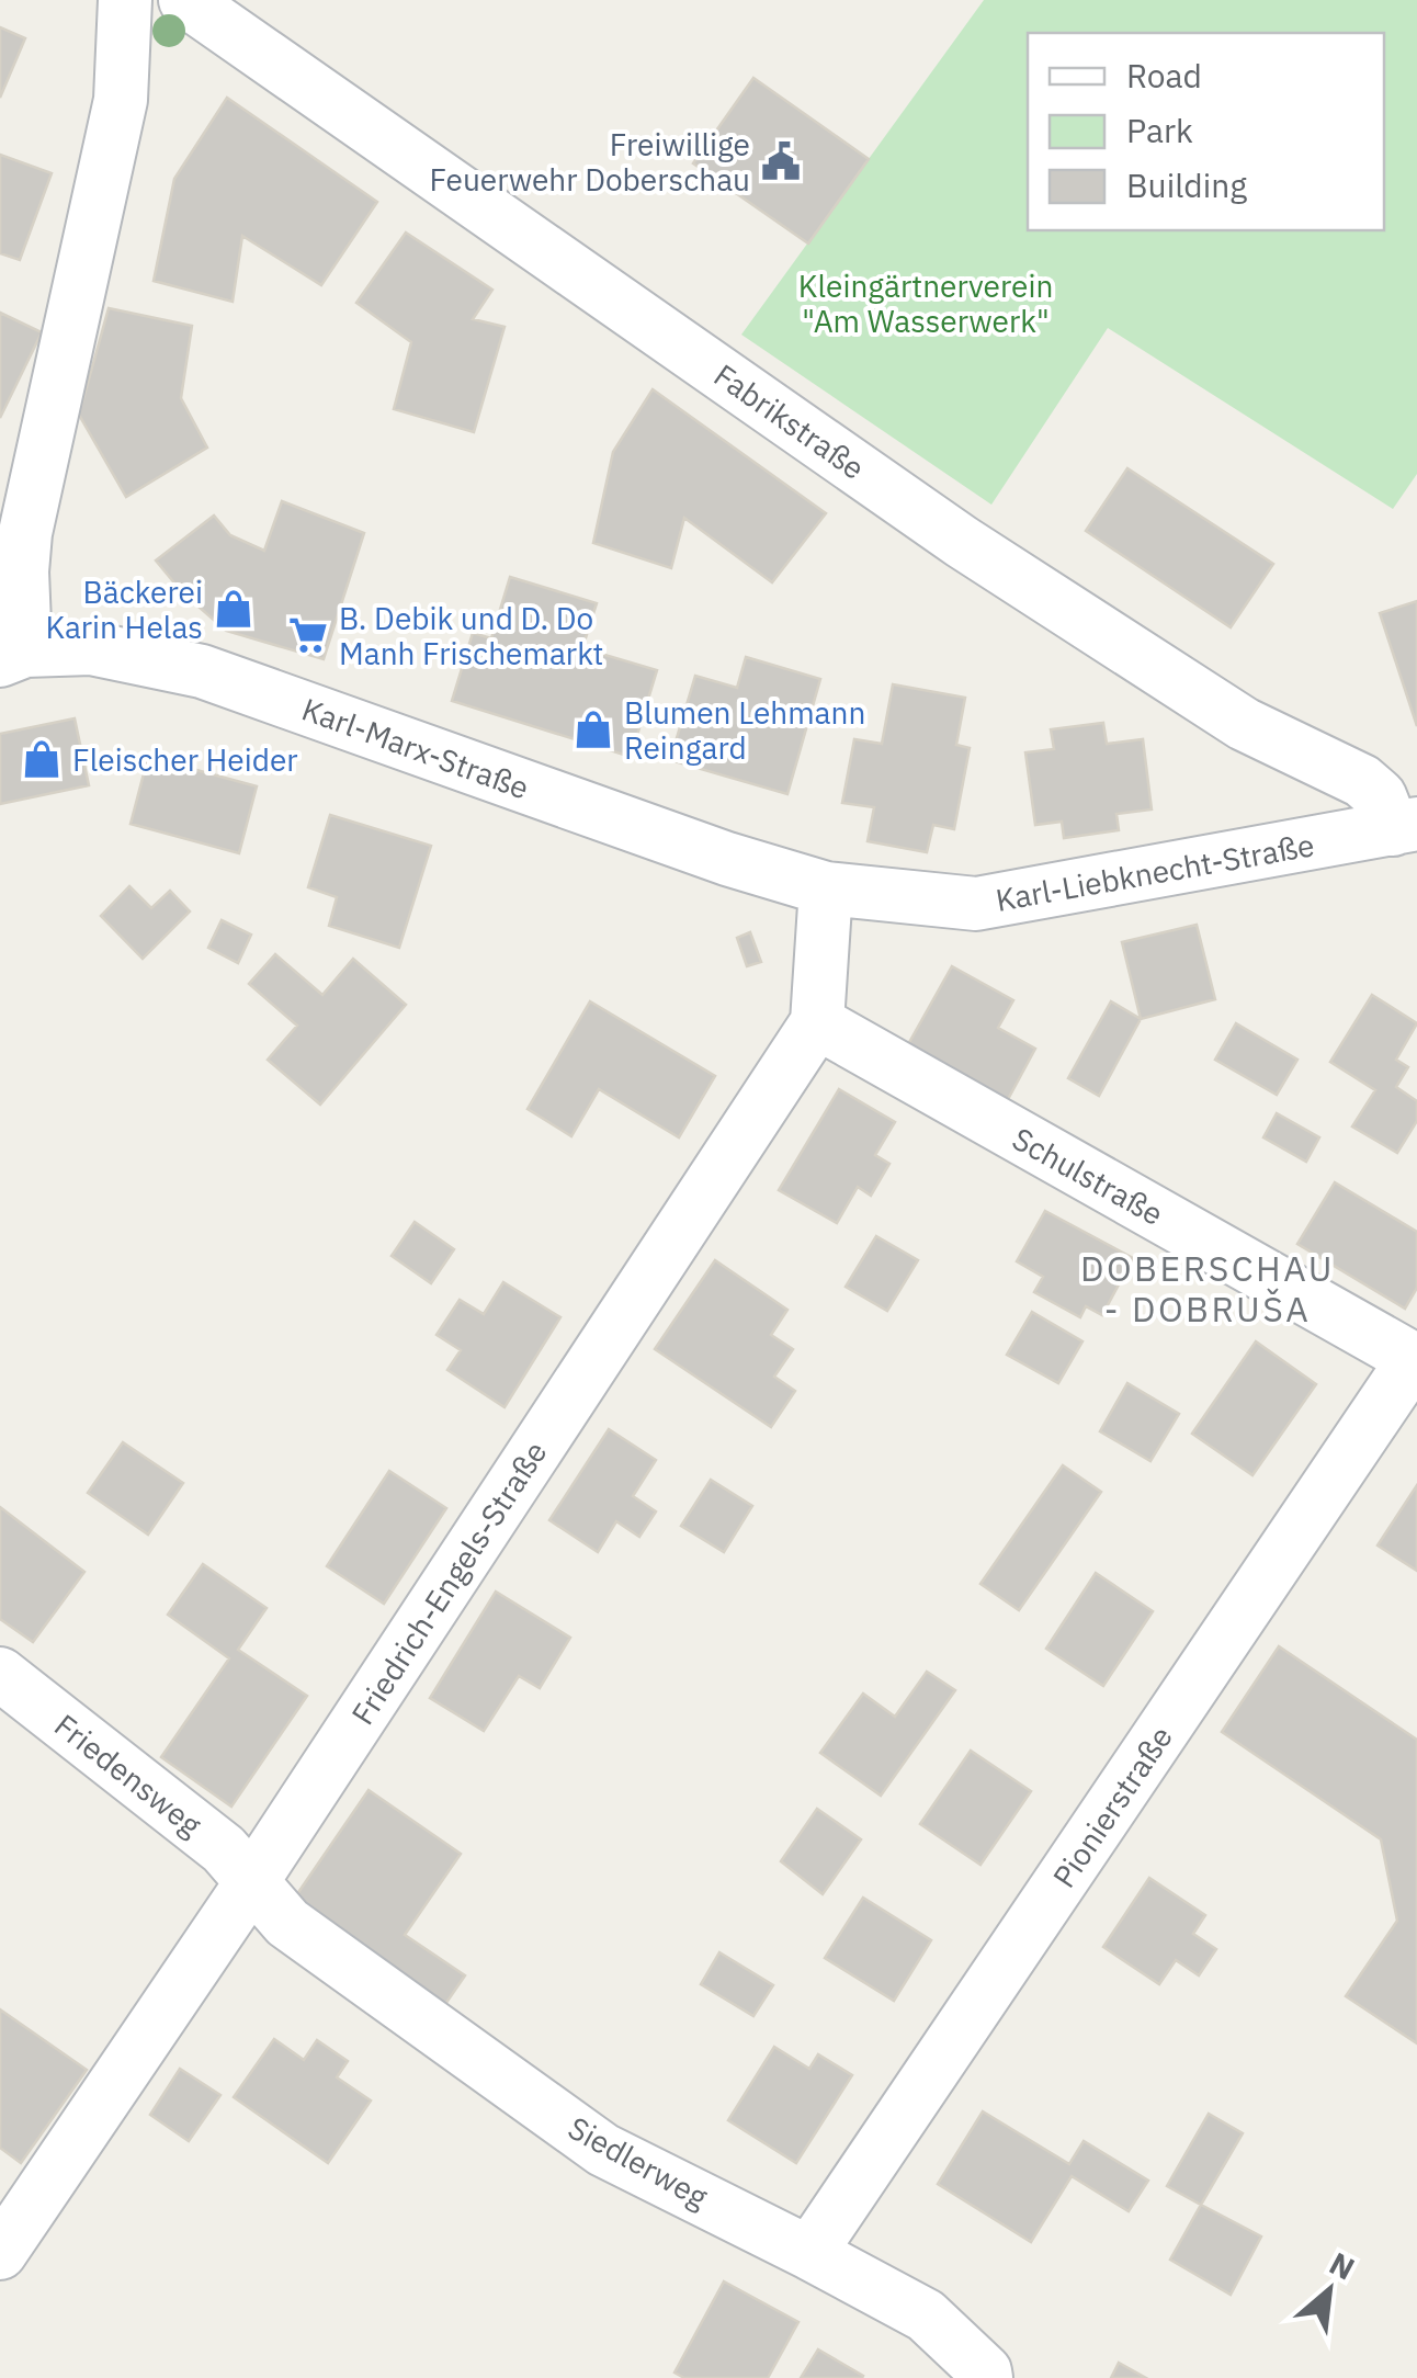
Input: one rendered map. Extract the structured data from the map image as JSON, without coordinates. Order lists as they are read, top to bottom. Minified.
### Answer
{"streets":{"street":["Fabrikstraße","Karl-Marx-Straße","Karl-Liebknecht-Straße","Schulstraße","Friedrich-Engels-Straße","Friedensweg","Pionierstraße","Siedlerweg"]},"crossings":[["Fabrikstraße","Karl-Liebknecht-Straße"],["Karl-Marx-Straße","Karl-Liebknecht-Straße"],["Karl-Marx-Straße","Friedrich-Engels-Straße"],["Karl-Liebknecht-Straße","Friedrich-Engels-Straße"],["Schulstraße","Friedrich-Engels-Straße"],["Schulstraße","Pionierstraße"],["Friedrich-Engels-Straße","Friedensweg"],["Friedrich-Engels-Straße","Siedlerweg"],["Friedensweg","Siedlerweg"],["Pionierstraße","Siedlerweg"]],"districts":["DOBERSCHAU - DOBRUŠA"],"parks":["Kleingärtnerverein \"Am Wasserwerk\""],"places":{"public building":["Freiwillige Feuerwehr Doberschau"],"shop":["Bäckerei Karin Helas","Blumen Lehmann Reingard","Fleischer Heider"],"supermarket":["B. Debik und D. Do Manh Frischemarkt"]},"legend":["Road","Park","Building"],"north":"top right"}
